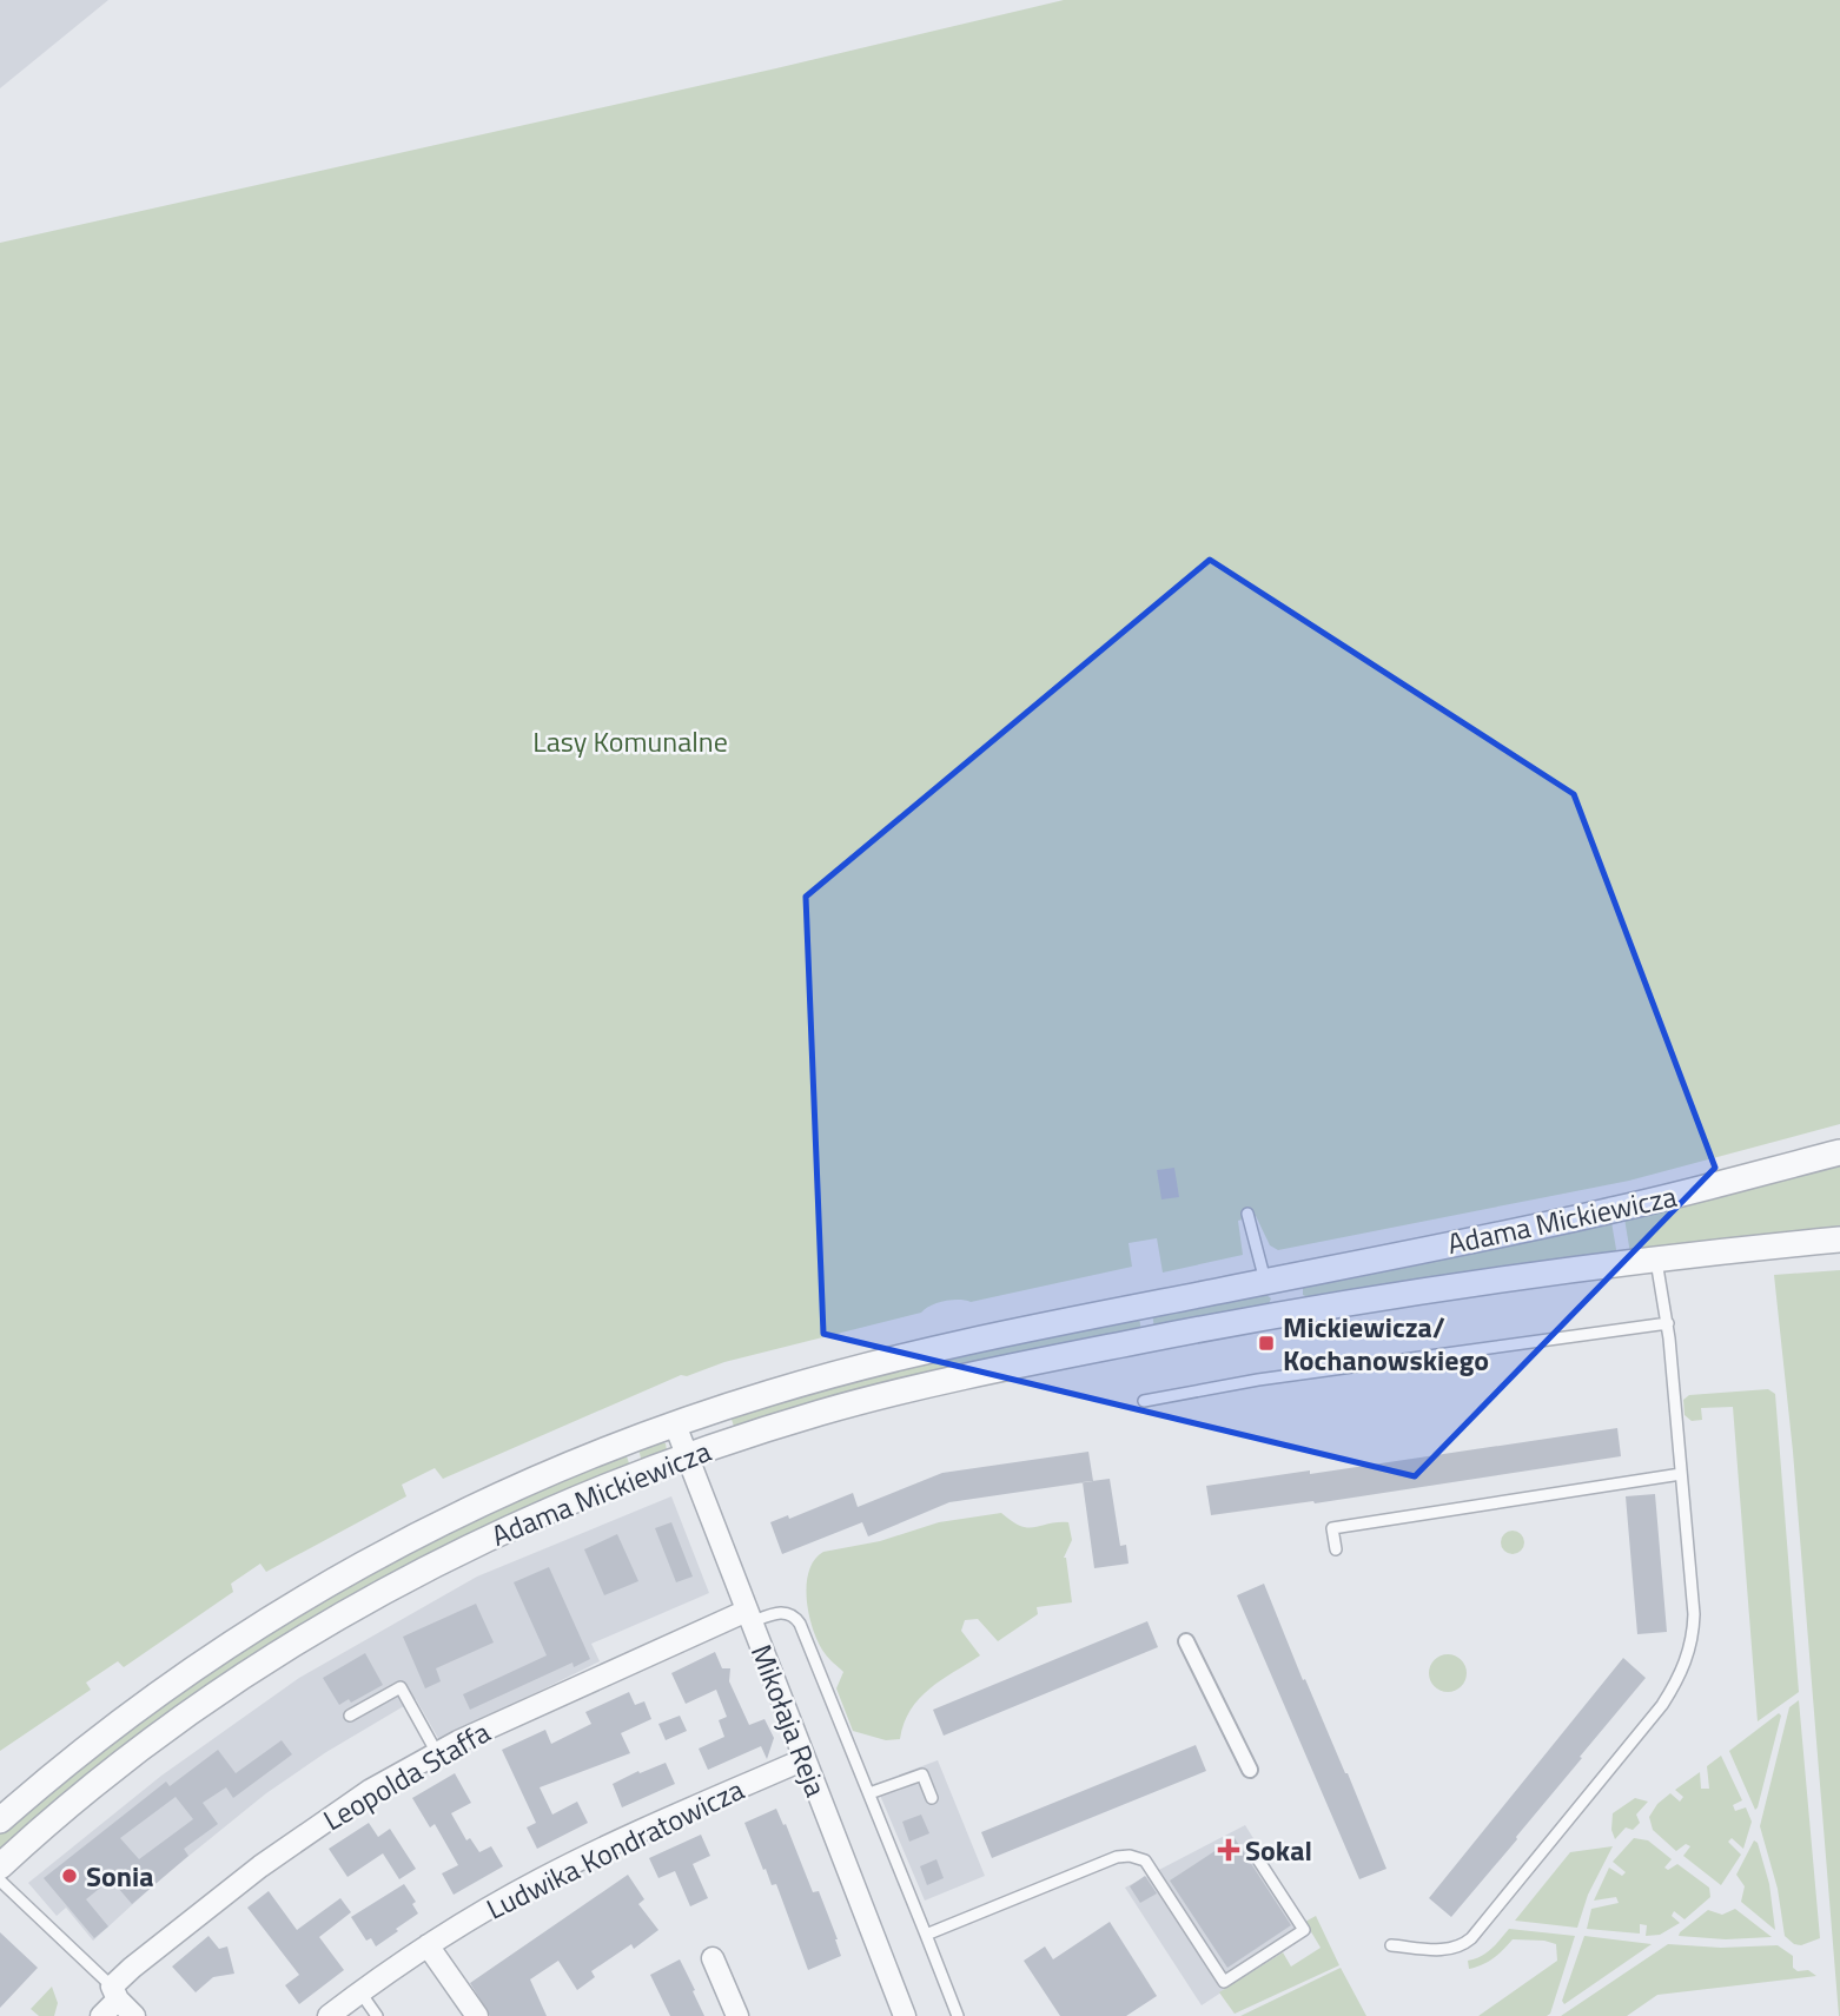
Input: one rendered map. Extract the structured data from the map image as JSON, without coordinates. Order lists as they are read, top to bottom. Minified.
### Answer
{"streets":{"street":["Adama Mickiewicza","Mikołaja Reja","Leopolda Staffa","Ludwika Kondratowicza"]},"crossings":[["Adama Mickiewicza","Mikołaja Reja"],["Mikołaja Reja","Leopolda Staffa"],["Mikołaja Reja","Ludwika Kondratowicza"]],"parks":["Lasy Komunalne"],"places":{"transit":["Mickiewicza/ Kochanowskiego"],"health":["Sokal"],"other":["Sonia"]}}
